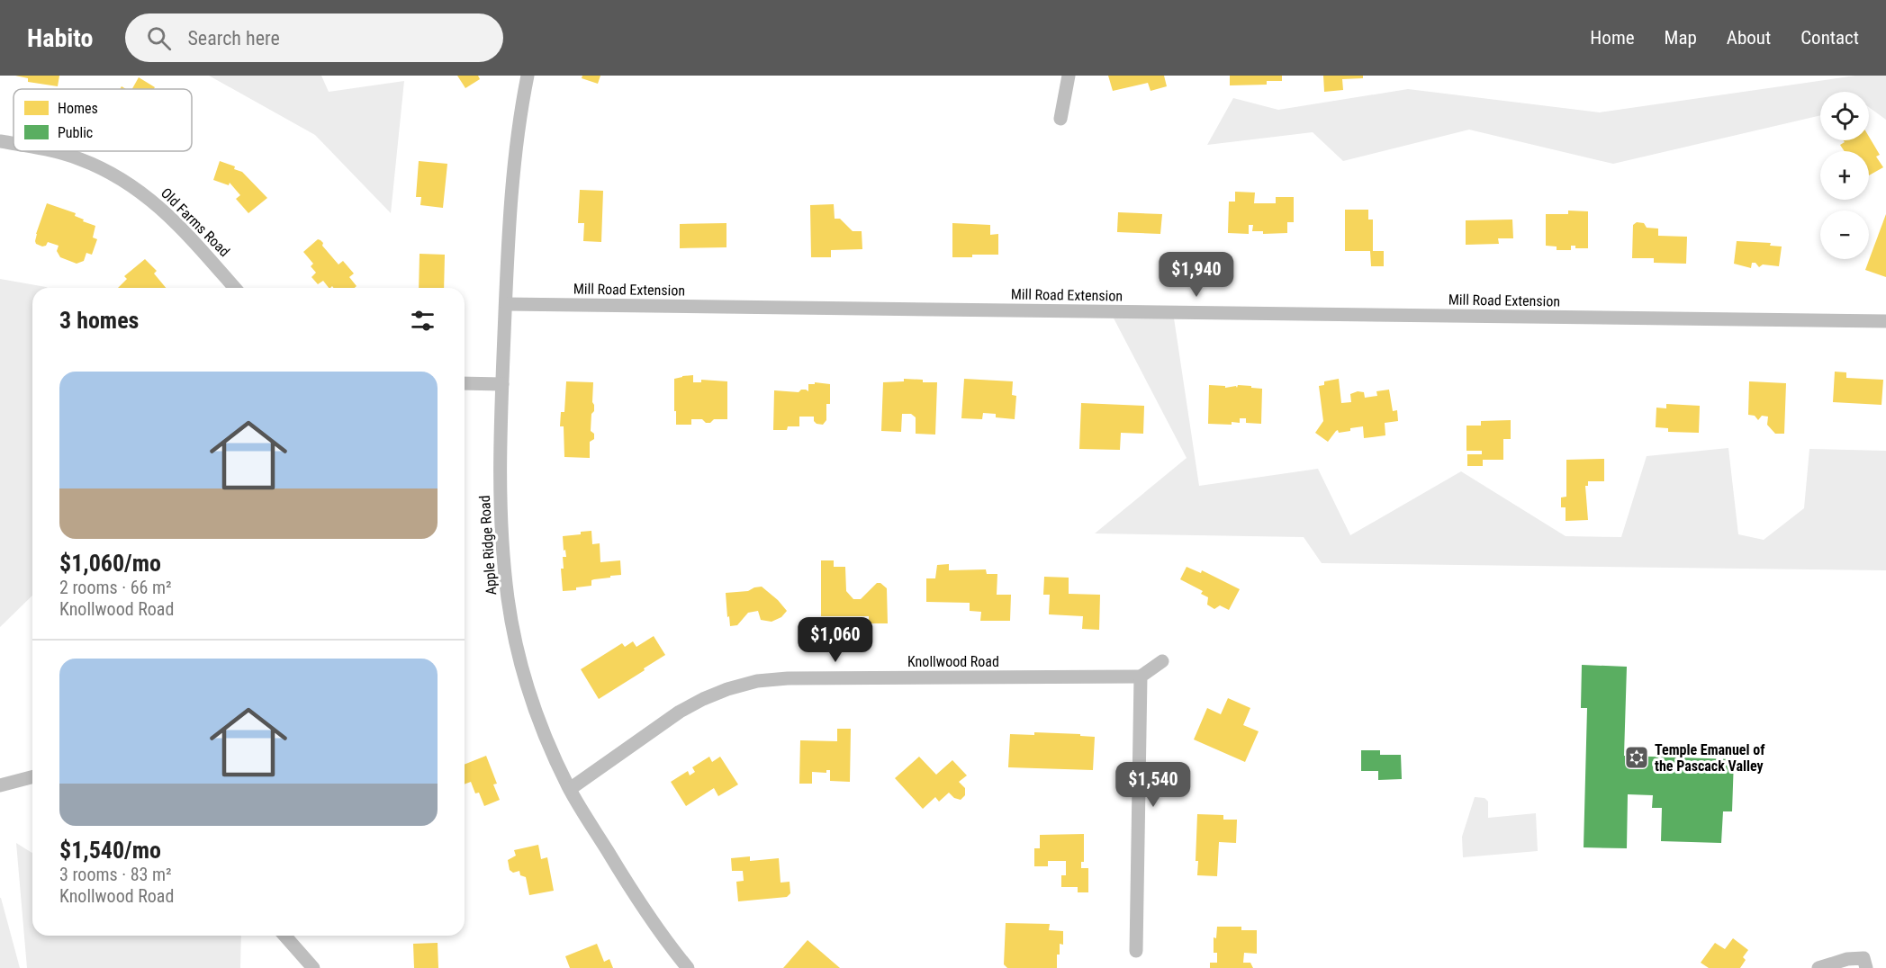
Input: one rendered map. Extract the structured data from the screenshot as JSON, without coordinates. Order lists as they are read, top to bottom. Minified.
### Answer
{"streets":{"street":["Old Farms Road","Mill Road Extension","Apple Ridge Road","Knollwood Road"]},"crossings":[["Mill Road Extension","Apple Ridge Road"],["Apple Ridge Road","Knollwood Road"]],"places":{"synagogue":["Temple Emanuel of the Pascack Valley"]},"legend":["Homes","Public"],"page":{"header":"Habito","search":"Search here","nav":["Home","Map","About","Contact"],"map_buttons":["+","−"],"price":["$1,940","$1,060","$1,540"],"heading":"3 homes","list":[{"name":"$1,060/mo","note":"2 rooms · 66 m² · Knollwood Road"},{"name":"$1,540/mo","note":"3 rooms · 83 m² · Knollwood Road"}]}}
